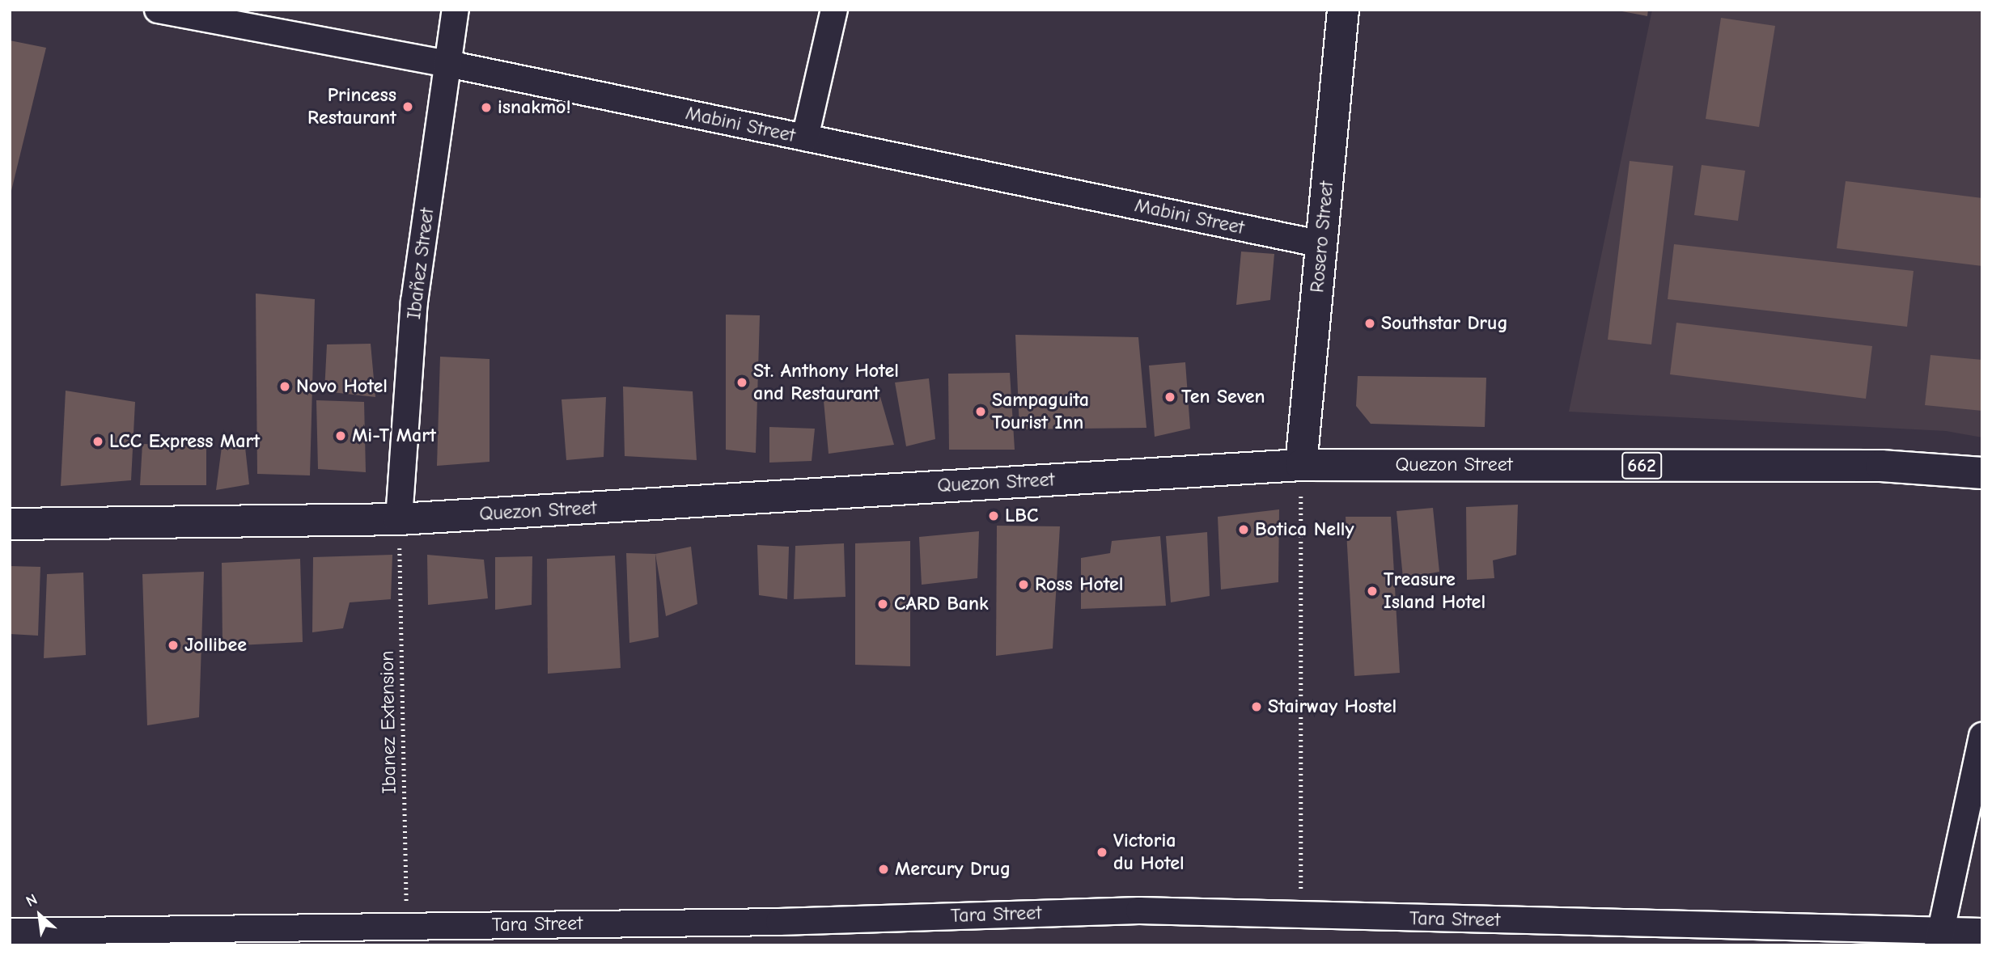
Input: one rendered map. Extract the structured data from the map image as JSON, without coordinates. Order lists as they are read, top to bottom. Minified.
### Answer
{"streets":{"main road":["Rosero Street","Quezon Street","662"],"street":["Mabini Street","Ibañez Street","Tara Street"],"path":["Ibanez Extension"]},"crossings":[["Mabini Street","Rosero Street"],["Mabini Street","Ibañez Street"],["Rosero Street","Quezon Street"],["Ibañez Street","Quezon Street"],["Ibañez Street","Ibanez Extension"],["Quezon Street","Ibanez Extension"],["Ibanez Extension","Tara Street"]],"places":["Princess Restaurant","isnakmo!","Southstar Drug","St. Anthony Hotel and Restaurant","Novo Hotel","Ten Seven","Sampaguita Tourist Inn","Mi-T Mart","LCC Express Mart","LBC","Botica Nelly","Ross Hotel","Treasure Island Hotel","CARD Bank","Jollibee","Stairway Hostel","Victoria du Hotel","Mercury Drug"],"north":"top left"}
